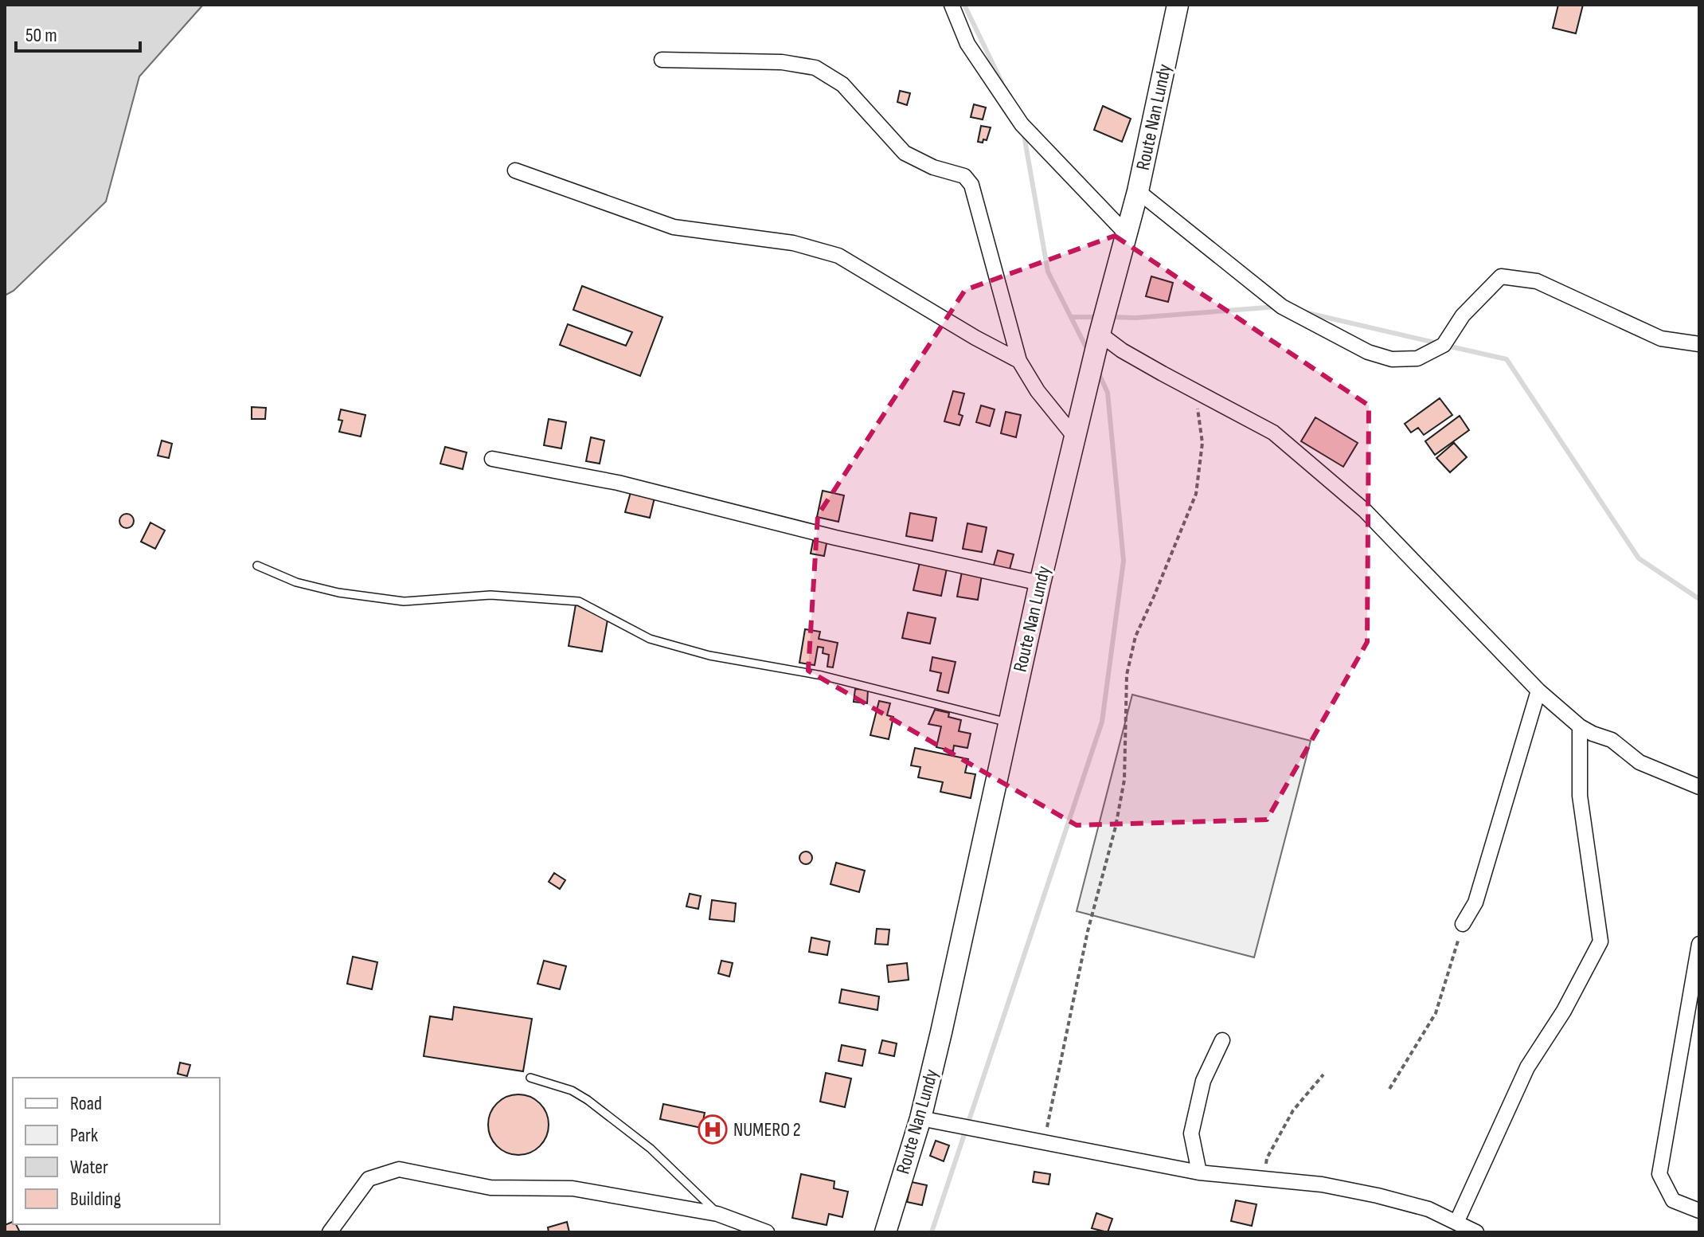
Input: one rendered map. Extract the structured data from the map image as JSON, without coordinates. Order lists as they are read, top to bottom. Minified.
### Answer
{"streets":{"main road":["Route Nan Lundy"]},"places":{"hospital":["NUMERO 2"]},"legend":["Road","Park","Water","Building"],"scale_bar":"50 m"}
